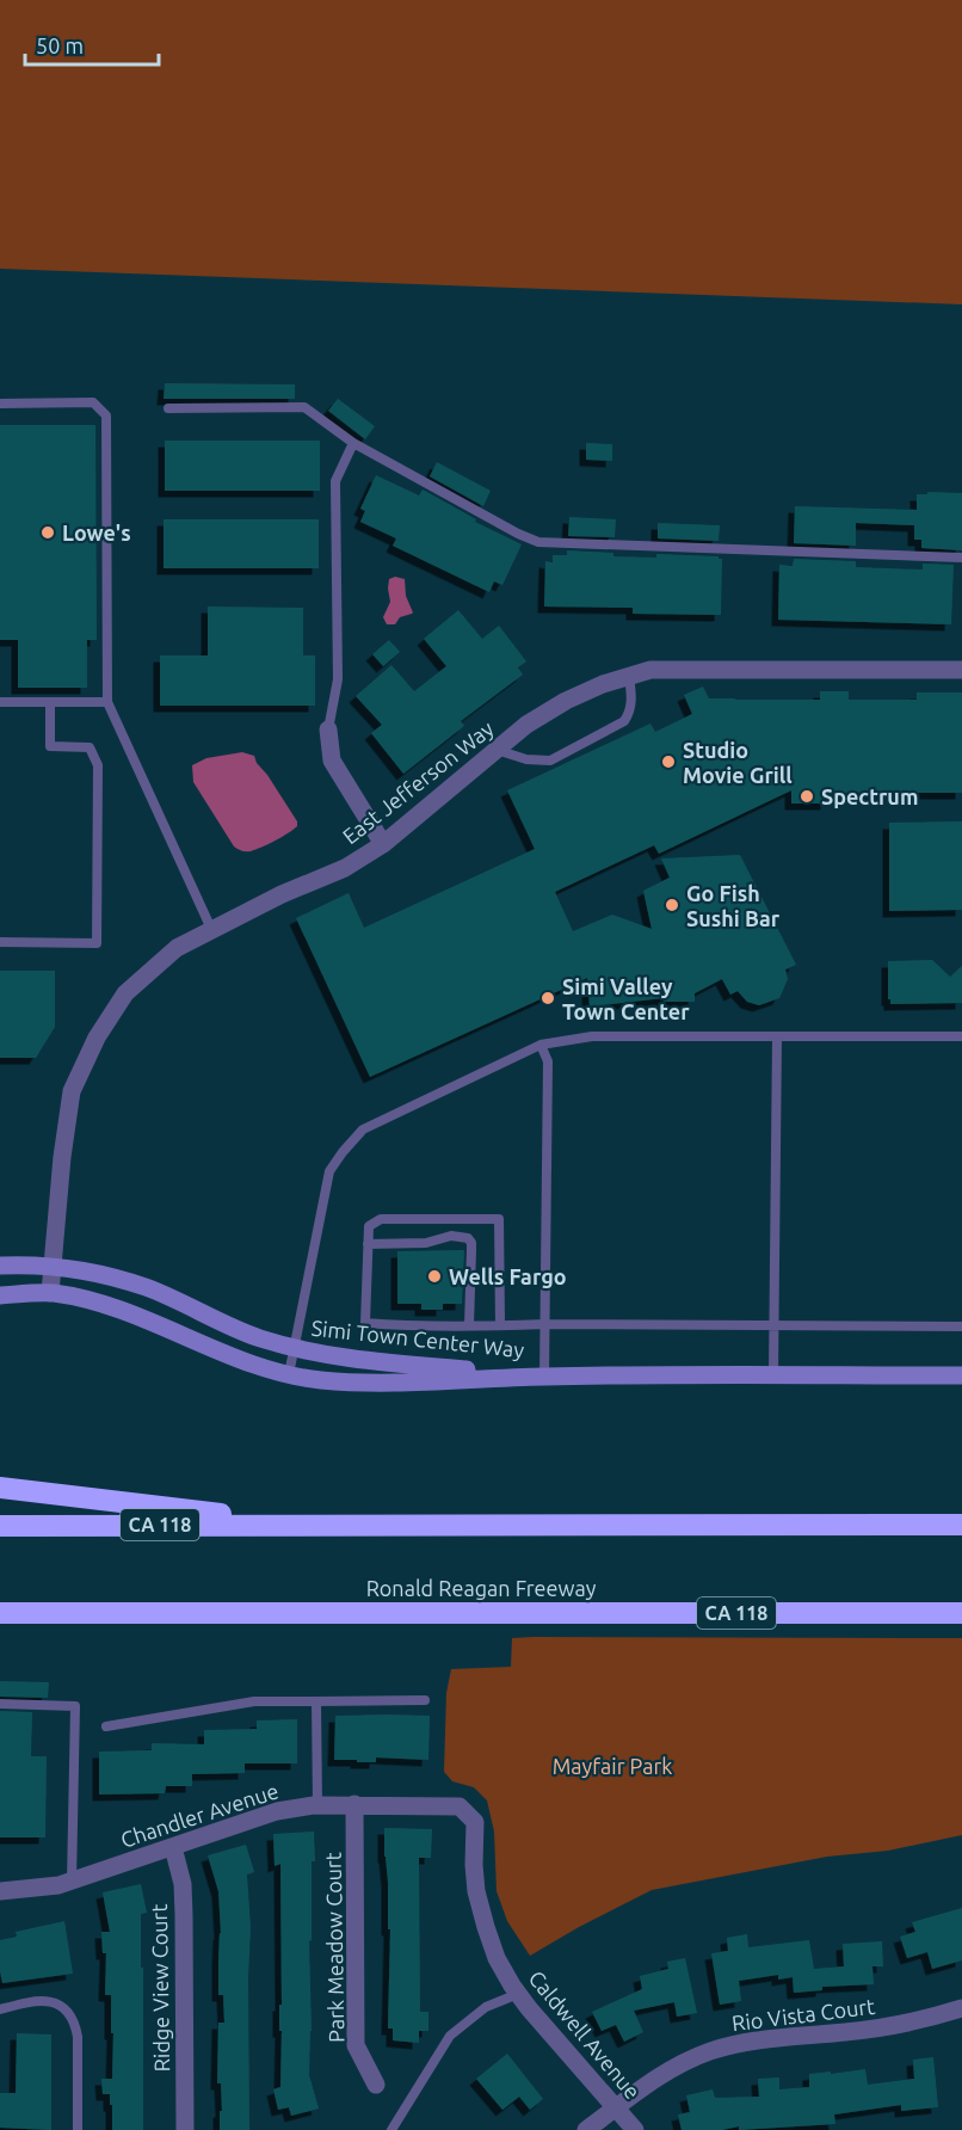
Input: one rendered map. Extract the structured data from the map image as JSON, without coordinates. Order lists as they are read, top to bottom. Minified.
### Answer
{"streets":{"highway":["CA 118","Ronald Reagan Freeway"],"street":["East Jefferson Way","Simi Town Center Way","Chandler Avenue","Park Meadow Court","Ridge View Court","Rio Vista Court","Caldwell Avenue"]},"crossings":[["East Jefferson Way","Simi Town Center Way"],["Chandler Avenue","Park Meadow Court"],["Chandler Avenue","Ridge View Court"],["Chandler Avenue","Caldwell Avenue"],["Rio Vista Court","Caldwell Avenue"]],"parks":["Mayfair Park"],"places":["Lowe's","Studio Movie Grill","Spectrum","Go Fish Sushi Bar","Simi Valley Town Center","Wells Fargo"],"scale_bar":"50 m"}
